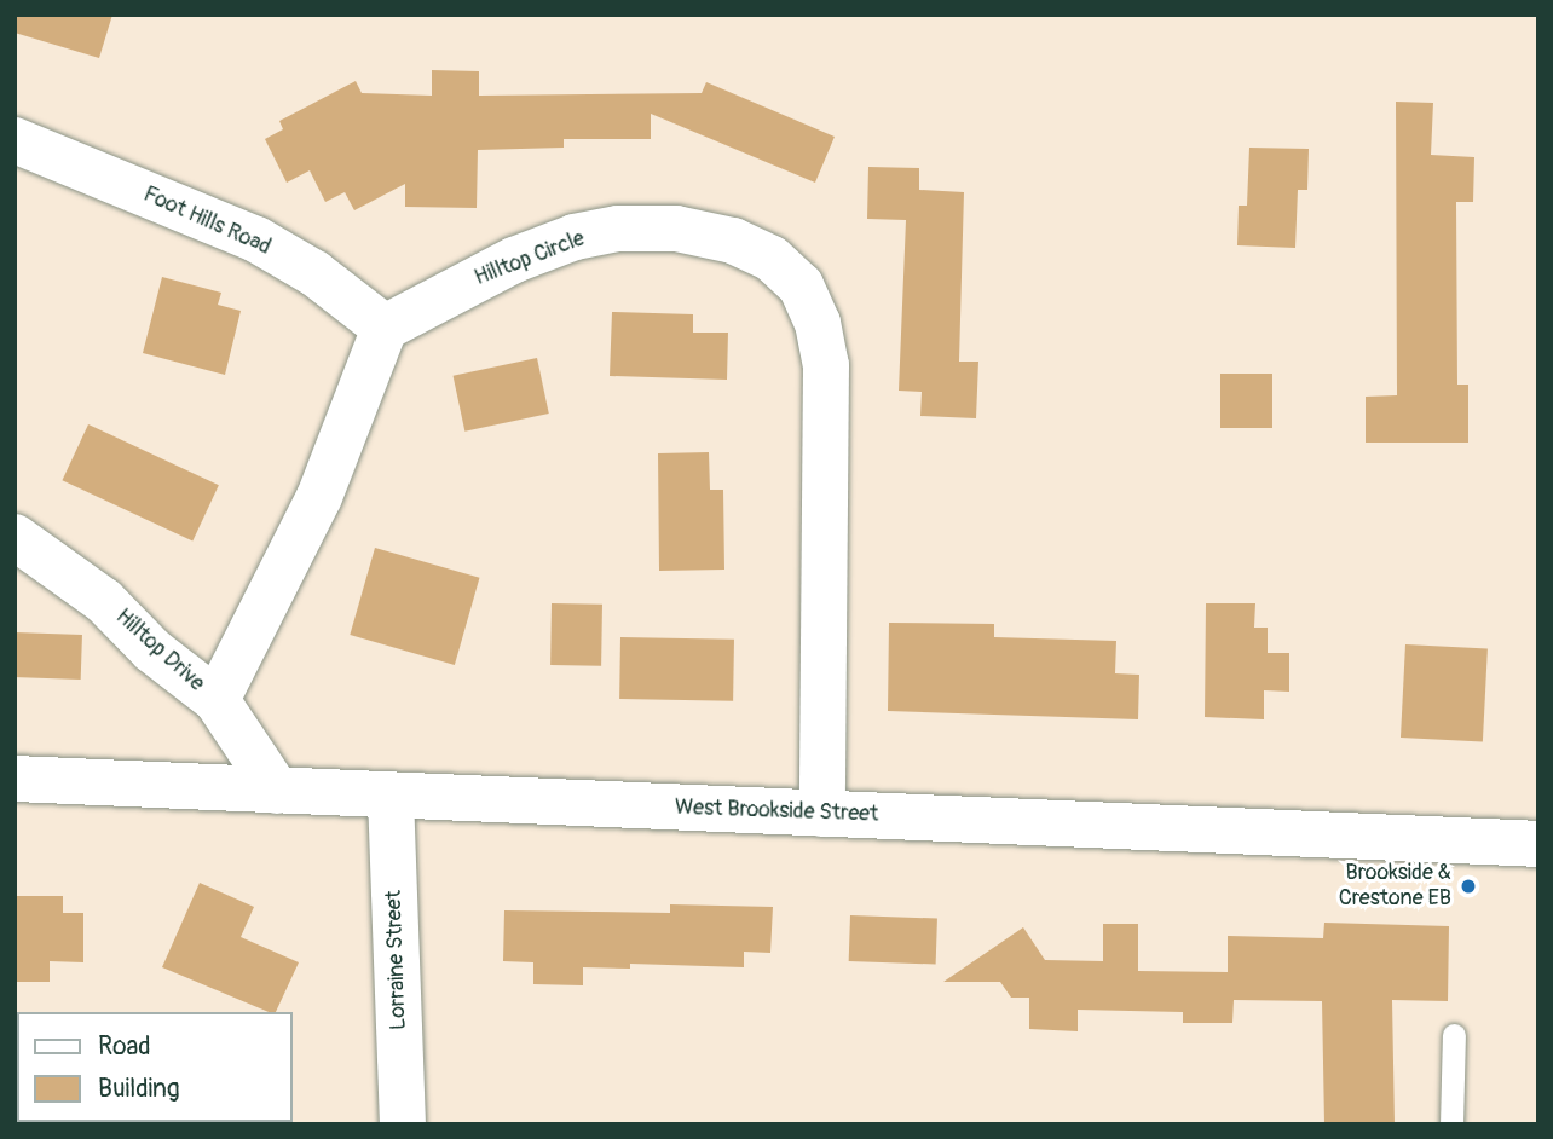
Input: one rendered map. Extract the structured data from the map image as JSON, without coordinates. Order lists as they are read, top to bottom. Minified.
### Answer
{"streets":{"street":["Foot Hills Road","Hilltop Circle","Hilltop Drive","West Brookside Street","Lorraine Street"]},"crossings":[["Foot Hills Road","Hilltop Circle"],["Hilltop Circle","West Brookside Street"],["Hilltop Drive","West Brookside Street"],["West Brookside Street","Lorraine Street"]],"places":["Brookside & Crestone EB"],"legend":["Road","Building"]}
